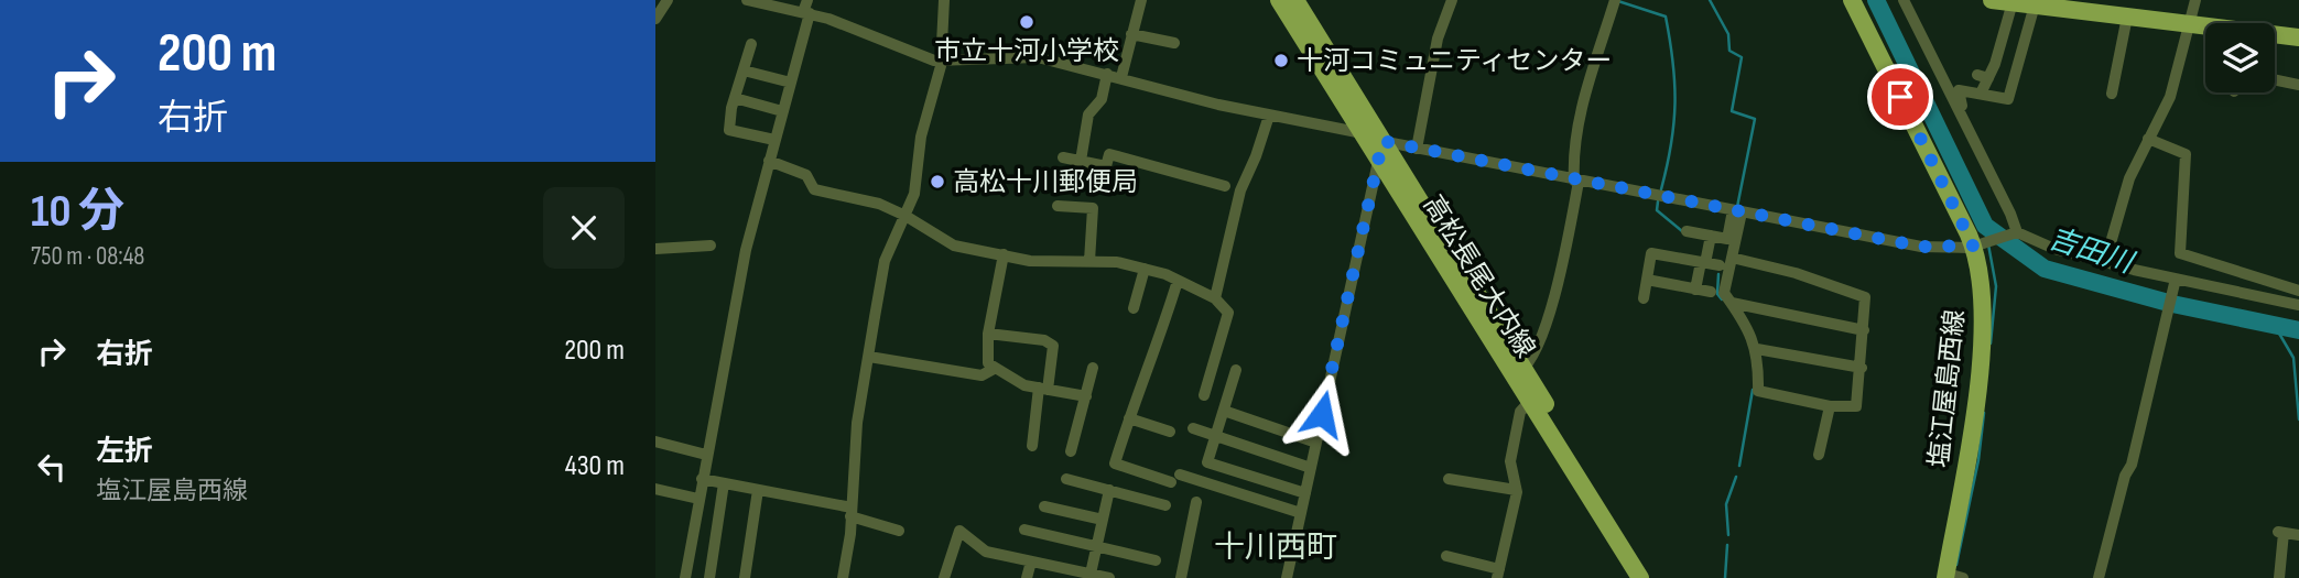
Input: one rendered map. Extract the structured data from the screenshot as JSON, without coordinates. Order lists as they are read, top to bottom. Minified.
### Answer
{"streets":{"main road":["高松長尾大内線","塩江屋島西線"]},"districts":["十川西町"],"water":["吉田川"],"places":["市立十河小学校","十河コミュニティセンター","高松十川郵便局"],"page":{"turn":["200 m","右折"],"heading":["10 分","750 m · 08:48"],"list":[{"name":"右折","value":"200 m"},{"name":"左折","note":"塩江屋島西線","value":"430 m"}]}}
